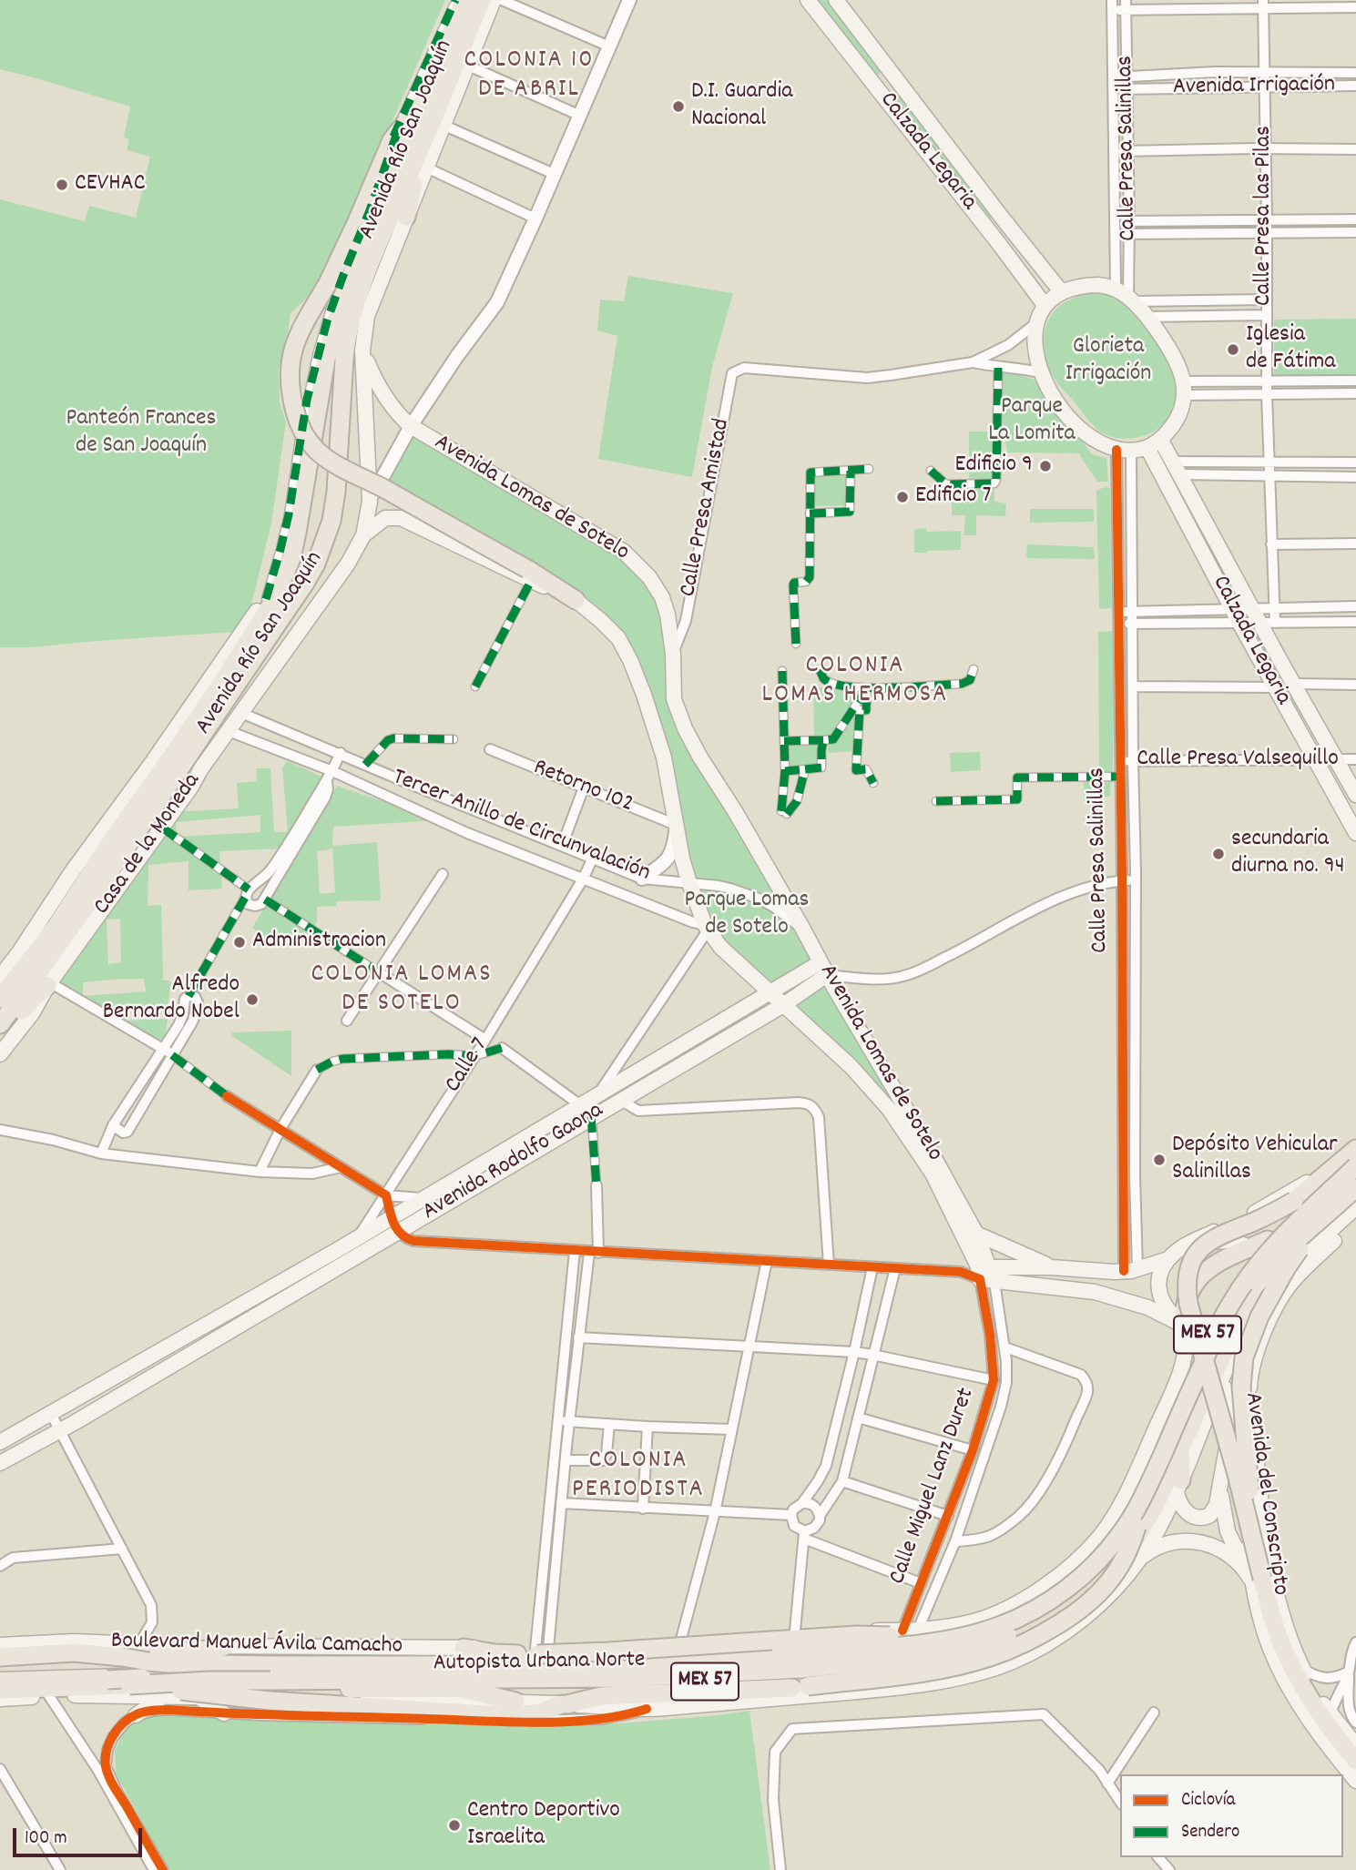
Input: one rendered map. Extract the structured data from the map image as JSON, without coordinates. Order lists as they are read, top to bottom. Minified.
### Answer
{"streets":{"highway":["Avenida Río San Joaquín","MEX 57","Boulevard Manuel Ávila Camacho","Autopista Urbana Norte"],"main road":["Calzada Legaria","Avenida Lomas de Sotelo","Casa de la Moneda","Avenida Rodolfo Gaona","Avenida del Conscripto"],"street":["Avenida Irrigación","Calle Presa Salinillas","Calle Presa las Pilas","Calle Presa Amistad","Calle Presa Valsequillo","Retorno 102","Tercer Anillo de Circunvalación","Calle 7","Calle Miguel Lanz Duret"]},"crossings":[["Avenida Irrigación","Calle Presa Salinillas"],["Avenida Irrigación","Calle Presa las Pilas"],["Avenida Río San Joaquín","Avenida Lomas de Sotelo"],["Avenida Río San Joaquín","Casa de la Moneda"],["Calle Presa Salinillas","Calzada Legaria"],["Calle Presa Salinillas","Calle Presa Valsequillo"],["Calzada Legaria","Calle Presa Valsequillo"],["Avenida Lomas de Sotelo","Calle Presa Amistad"],["Avenida Lomas de Sotelo","Retorno 102"],["Avenida Lomas de Sotelo","Tercer Anillo de Circunvalación"],["Avenida Lomas de Sotelo","Casa de la Moneda"],["Avenida Lomas de Sotelo","Avenida Rodolfo Gaona"],["Avenida Lomas de Sotelo","Calle Miguel Lanz Duret"],["Tercer Anillo de Circunvalación","Casa de la Moneda"],["Tercer Anillo de Circunvalación","Calle 7"],["Calle 7","Avenida Rodolfo Gaona"],["Calle Miguel Lanz Duret","Autopista Urbana Norte"],["Boulevard Manuel Ávila Camacho","Autopista Urbana Norte"]],"districts":["COLONIA 10 DE ABRIL","COLONIA LOMAS HERMOSA","COLONIA LOMAS DE SOTELO","COLONIA PERIODISTA"],"parks":["Glorieta Irrigación","Parque La Lomita","Panteón Frances de San Joaquín","Parque Lomas de Sotelo"],"places":["D.I. Guardia Nacional","CEVHAC","Iglesia de Fátima","Edificio 9","Edificio 7","secundaria diurna no. 94","Administracion","Alfredo Bernardo Nobel","Depósito Vehicular Salinillas","Centro Deportivo Israelita"],"legend":["Ciclovía","Sendero"],"scale_bar":"100 m"}
